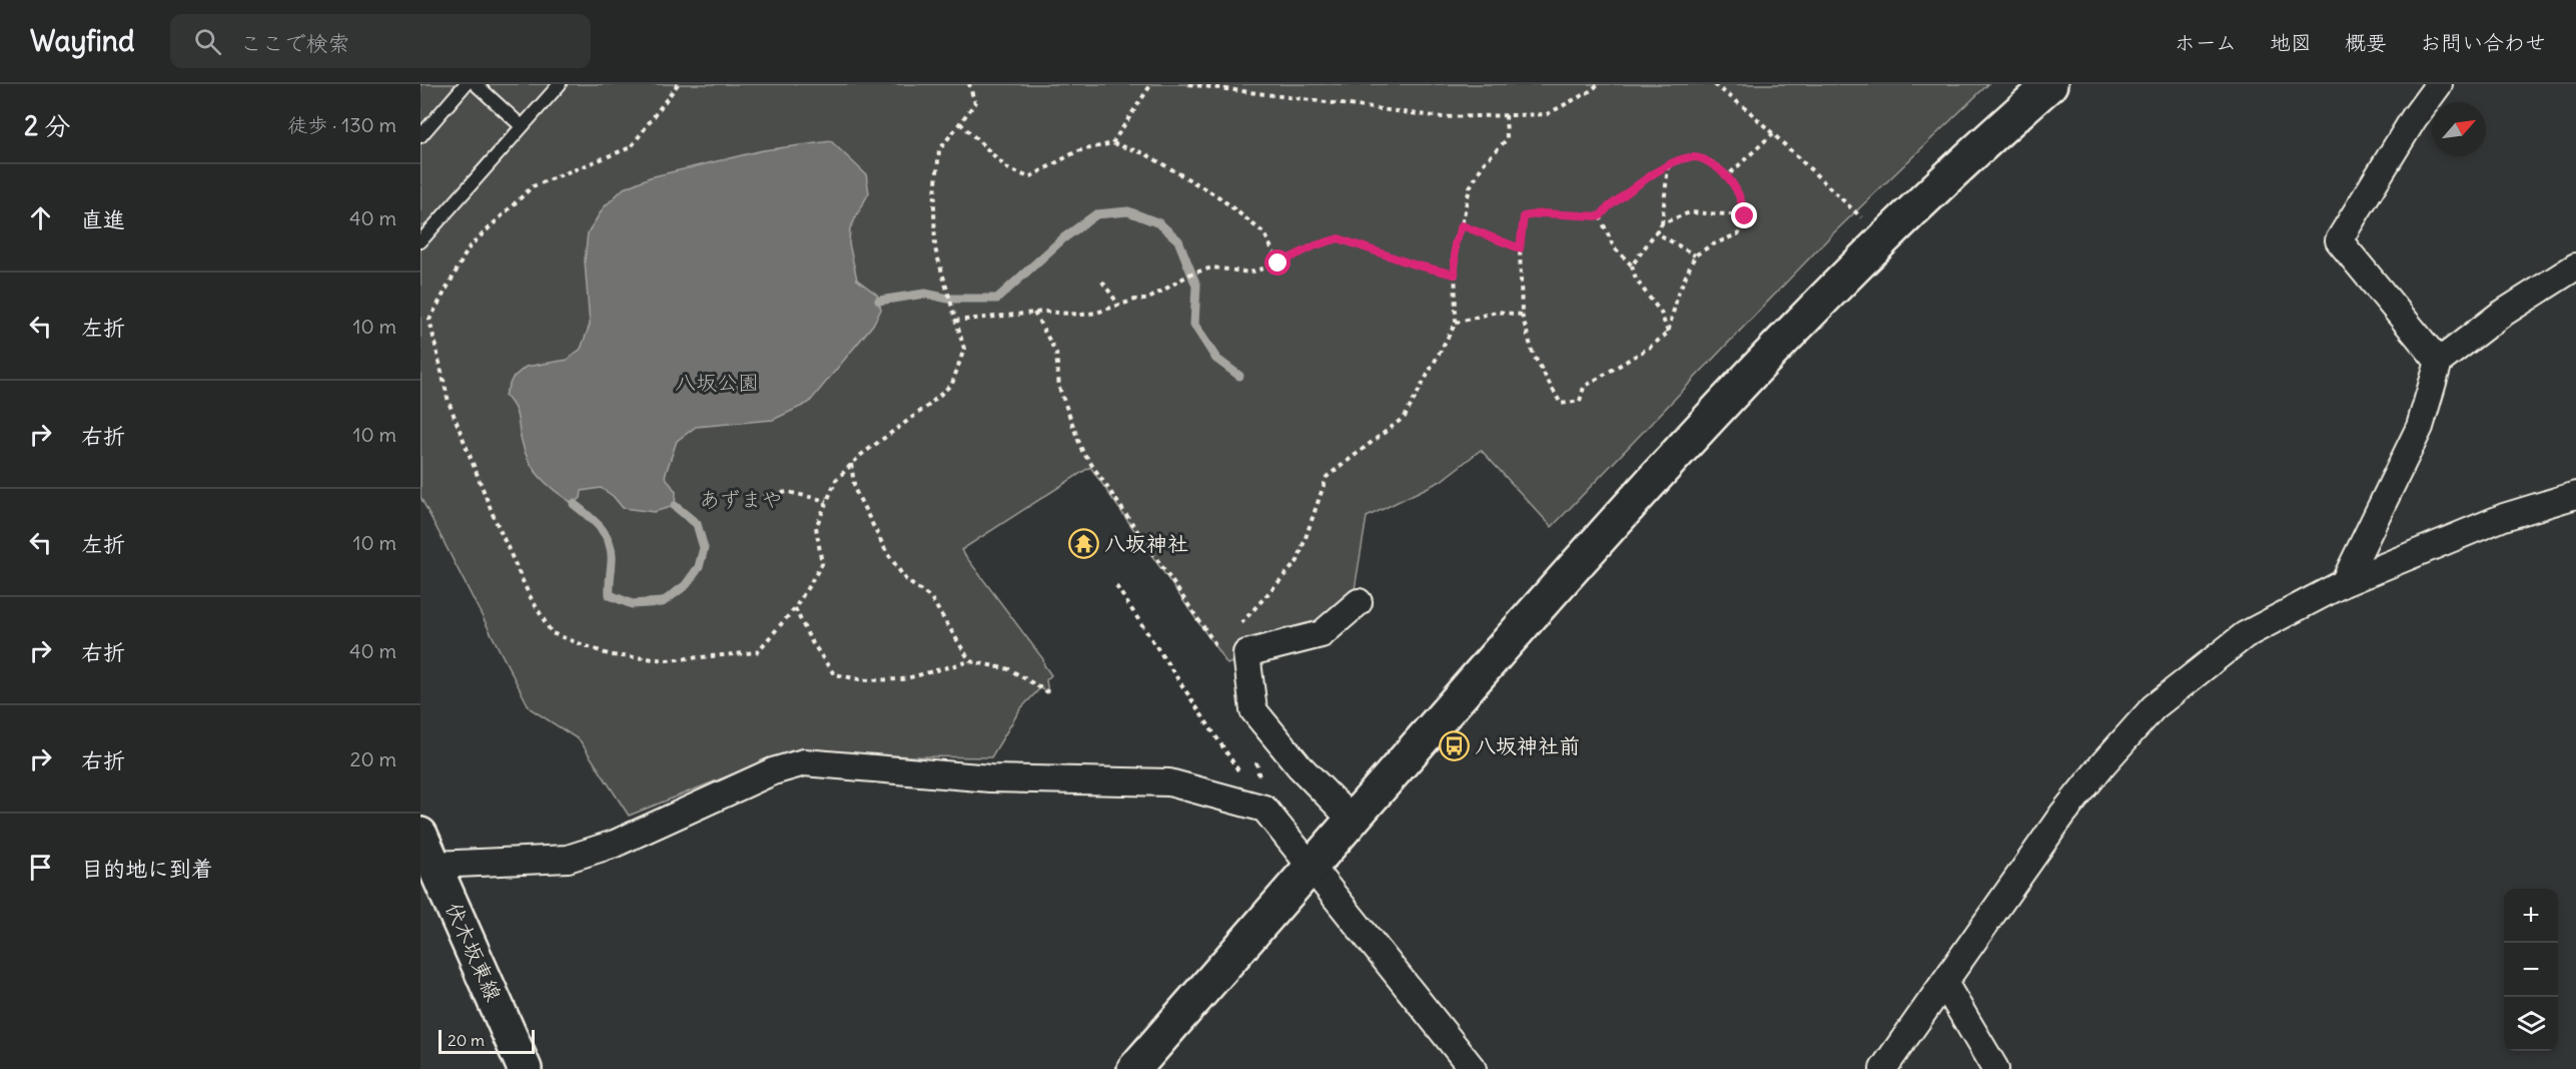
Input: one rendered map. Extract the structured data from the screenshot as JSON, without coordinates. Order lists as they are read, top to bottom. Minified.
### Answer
{"streets":{"street":["伏木坂東線"]},"parks":["八坂公園","あずまや"],"places":{"temple":["八坂神社"],"bus stop":["八坂神社前"]},"scale_bar":"20 m","north":"top right","page":{"header":"Wayfind","search":"ここで検索","nav":["ホーム","地図","概要","お問い合わせ"],"heading":["2 分","徒歩 · 130 m"],"list":[["直進","40 m"],["左折","10 m"],["右折","10 m"],["左折","10 m"],["右折","40 m"],["右折","20 m"],"目的地に到着"],"map_buttons":["+","−"],"scale":"20 m"}}
